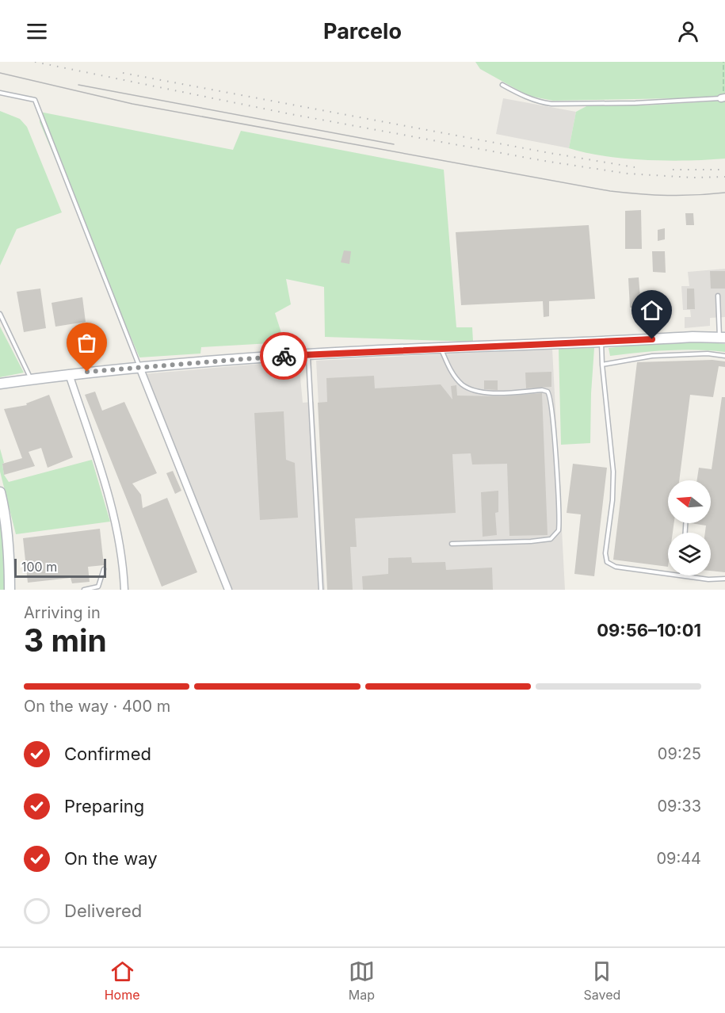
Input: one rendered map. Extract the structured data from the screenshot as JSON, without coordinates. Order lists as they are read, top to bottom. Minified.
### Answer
{"scale_bar":"100 m","north":"left","page":{"header":"Parcelo","scale":"100 m","heading":["3 min","Arriving in","09:56–10:01"],"bar":"On the way · 400 m","list":[["Confirmed","09:25"],["Preparing","09:33"],["On the way","09:44"],"Delivered"],"tabs":["Home","Map","Saved"]}}
